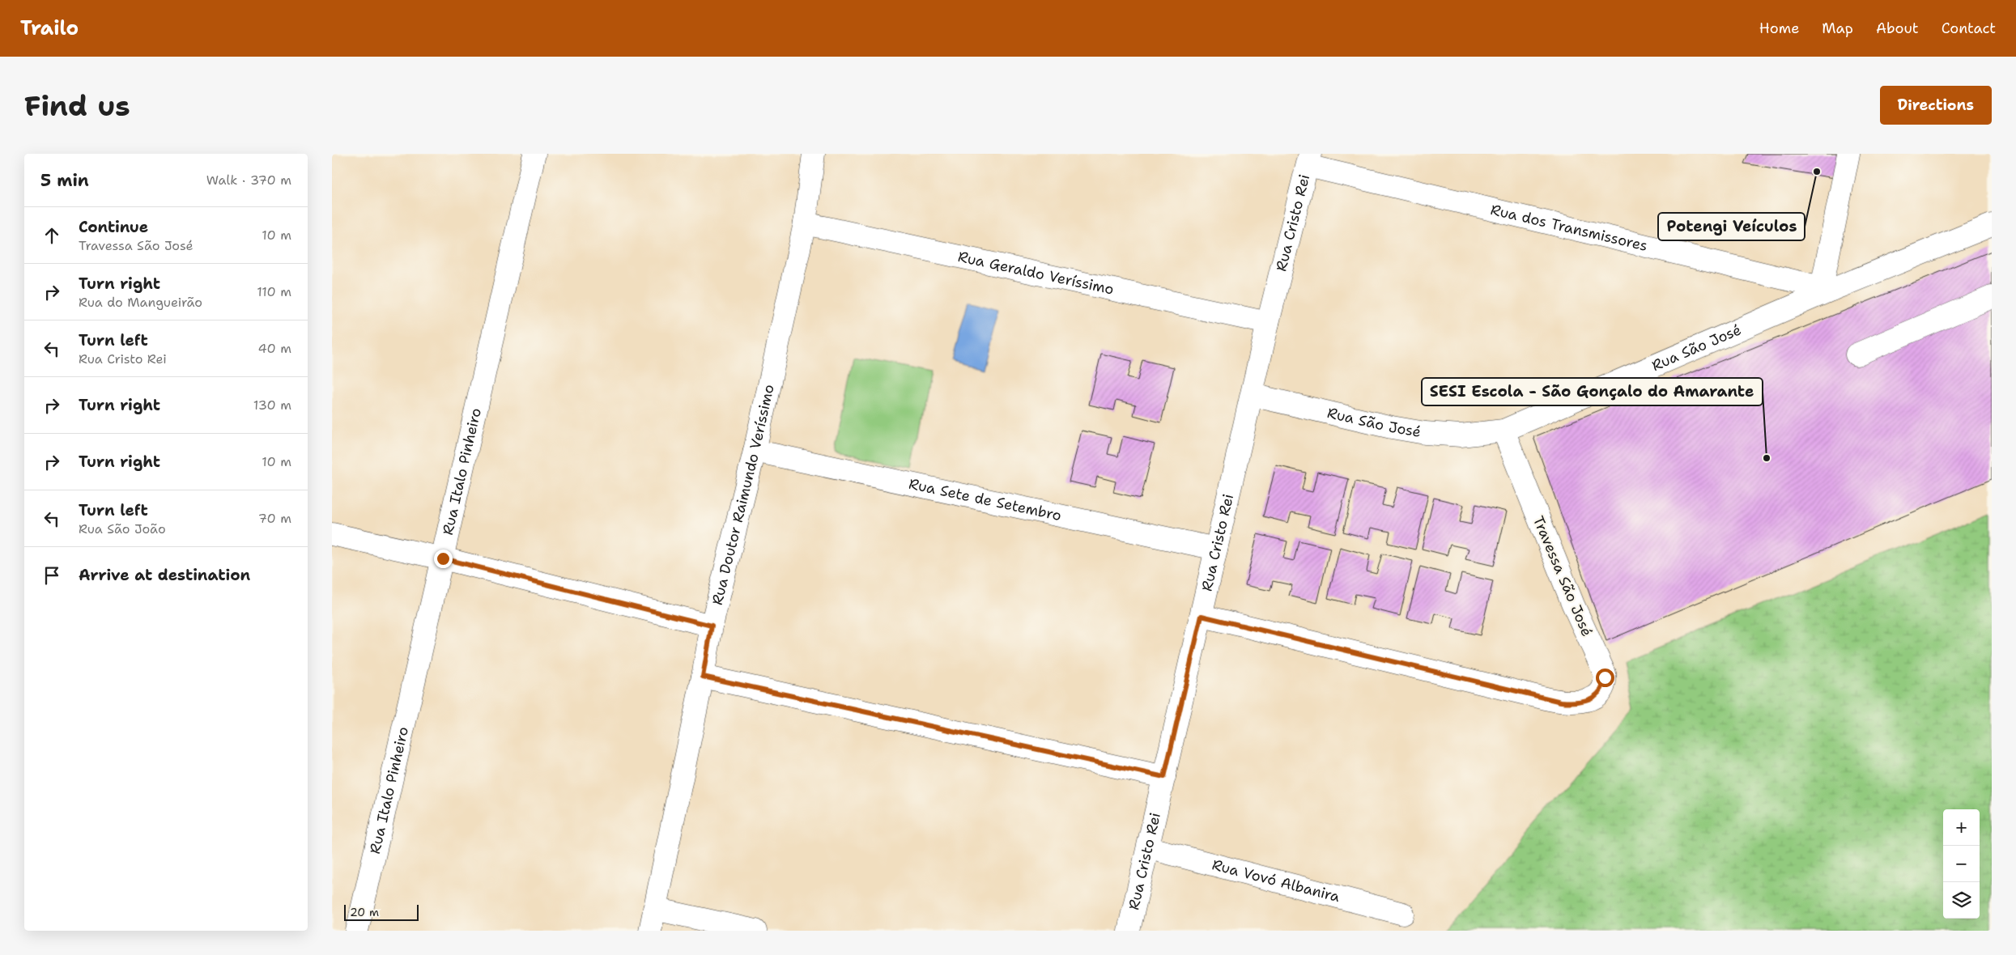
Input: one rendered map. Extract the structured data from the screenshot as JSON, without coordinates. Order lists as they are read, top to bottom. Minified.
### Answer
{"streets":{"street":["Rua Cristo Rei","Rua dos Transmissores","Rua Geraldo Veríssimo","Rua São José","Rua Italo Pinheiro","Rua Doutor Raimundo Veríssimo","Rua Sete de Setembro","Travessa São José","Rua Vovó Albanira"]},"crossings":[["Rua Cristo Rei","Rua dos Transmissores"],["Rua Cristo Rei","Rua Geraldo Veríssimo"],["Rua Cristo Rei","Rua São José"],["Rua Cristo Rei","Rua Sete de Setembro"],["Rua Cristo Rei","Travessa São José"],["Rua Cristo Rei","Rua Vovó Albanira"],["Rua dos Transmissores","Rua São José"],["Rua Geraldo Veríssimo","Rua Doutor Raimundo Veríssimo"],["Rua São José","Travessa São José"],["Rua Doutor Raimundo Veríssimo","Rua Sete de Setembro"]],"places":["Potengi Veículos","SESI Escola - São Gonçalo do Amarante"],"scale_bar":"20 m","page":{"header":"Trailo","nav":["Home","Map","About","Contact"],"buttons":"Directions","title":"Find us","heading":["5 min","Walk · 370 m"],"list":[["Continue","Travessa São José","10 m"],["Turn right","Rua do Mangueirão","110 m"],["Turn left","Rua Cristo Rei","40 m"],["Turn right","130 m"],["Turn right","10 m"],["Turn left","Rua São João","70 m"],"Arrive at destination"],"map_buttons":["+","−"],"scale":"20 m"}}
